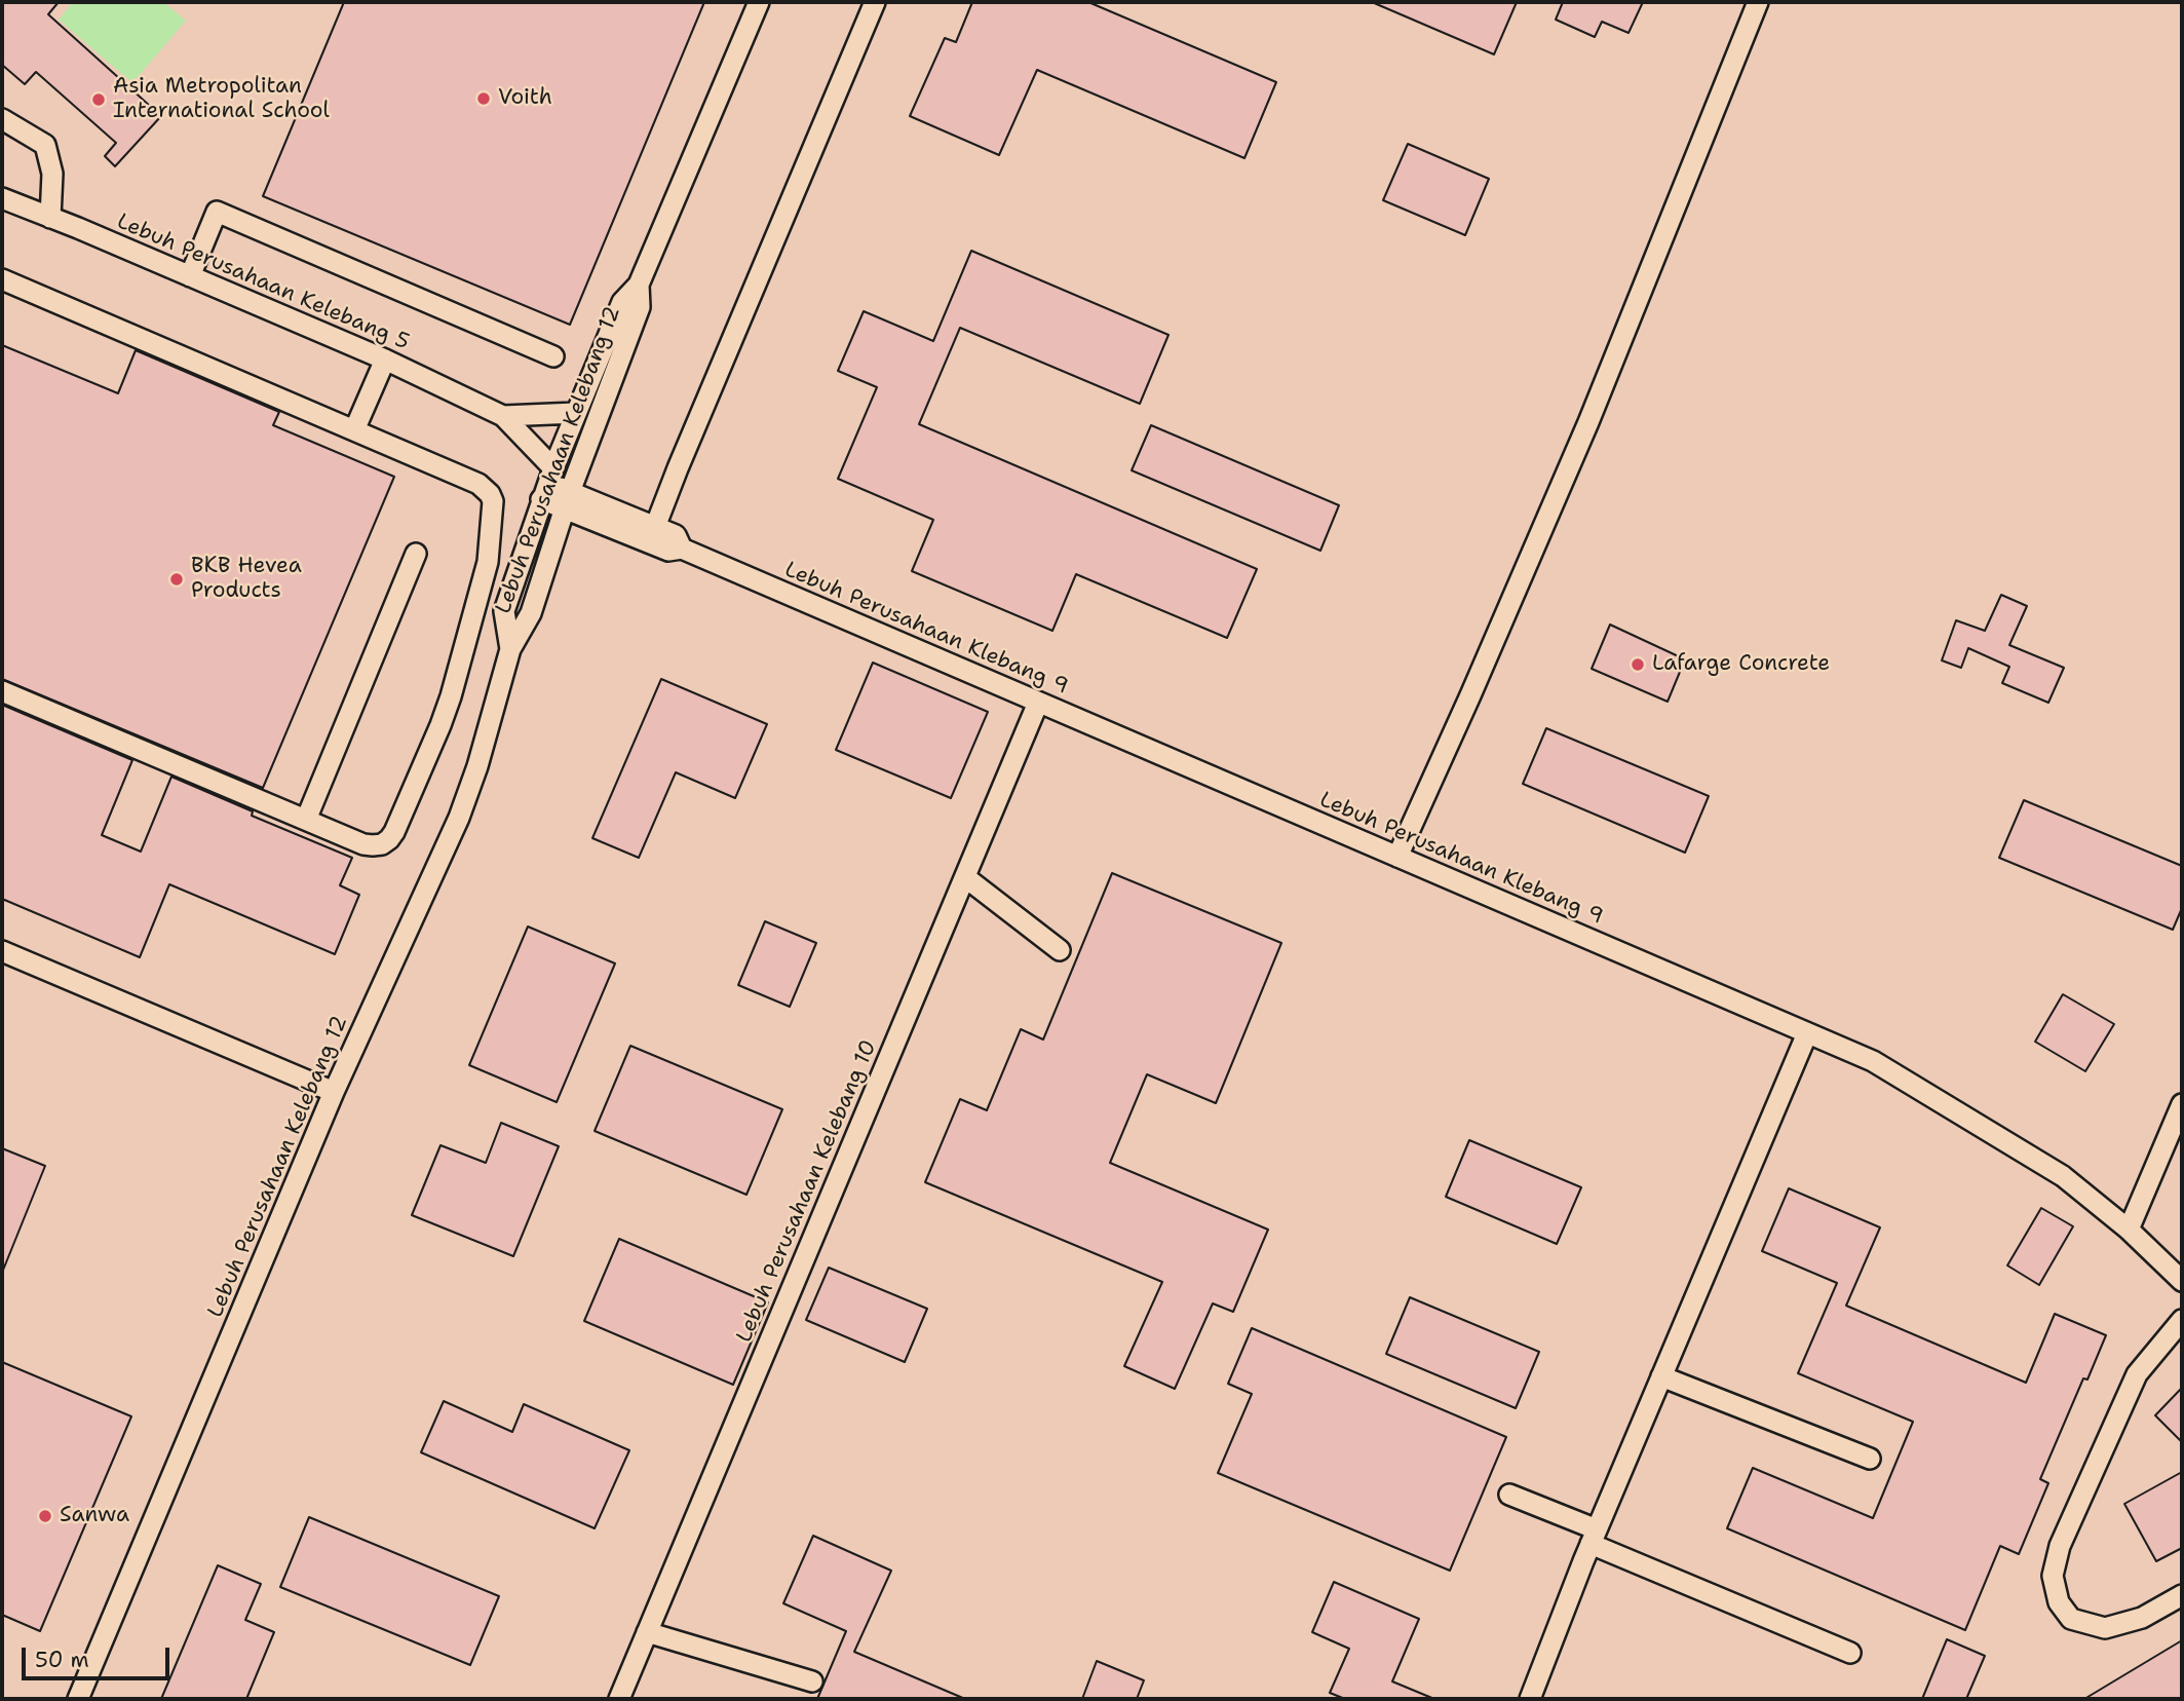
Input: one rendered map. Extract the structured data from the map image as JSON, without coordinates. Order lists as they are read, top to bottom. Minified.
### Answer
{"streets":{"street":["Lebuh Perusahaan Kelebang 5","Lebuh Perusahaan Kelebang 12","Lebuh Perusahaan Klebang 9","Lebuh Perusahaan Kelebang 10"]},"crossings":[["Lebuh Perusahaan Kelebang 5","Lebuh Perusahaan Kelebang 12"],["Lebuh Perusahaan Kelebang 5","Lebuh Perusahaan Klebang 9"],["Lebuh Perusahaan Kelebang 12","Lebuh Perusahaan Klebang 9"],["Lebuh Perusahaan Klebang 9","Lebuh Perusahaan Kelebang 10"]],"places":["Voith","Asia Metropolitan International School","BKB Hevea Products","Lafarge Concrete","Sanwa"],"scale_bar":"50 m"}
